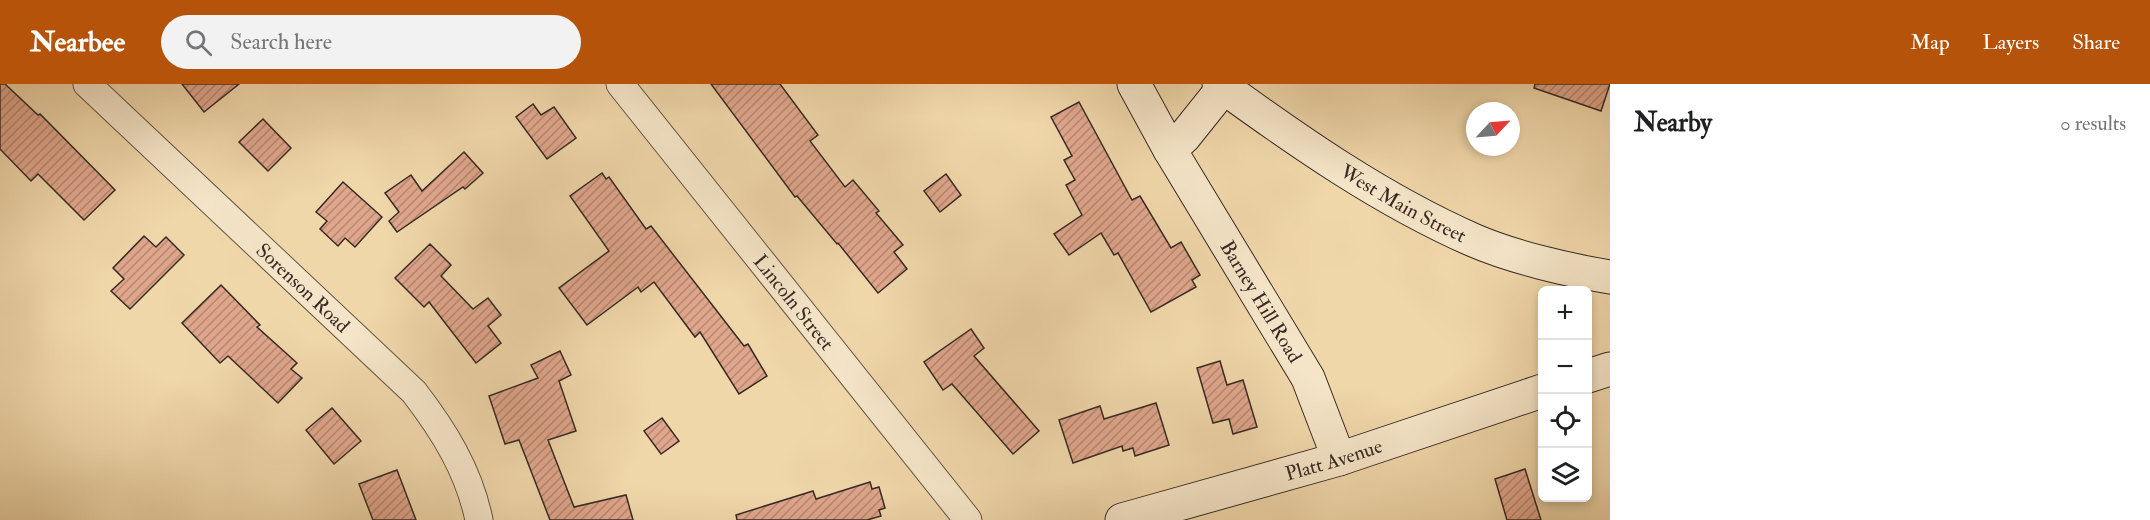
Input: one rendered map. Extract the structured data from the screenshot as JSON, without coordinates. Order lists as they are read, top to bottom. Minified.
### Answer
{"streets":{"street":["West Main Street","Sorenson Road","Barney Hill Road","Lincoln Street","Platt Avenue"]},"crossings":[["Barney Hill Road","Platt Avenue"]],"north":"top right","page":{"header":"Nearbee","search":"Search here","nav":["Map","Layers","Share"],"heading":["Nearby","0 results"],"map_buttons":["+","−"]}}
